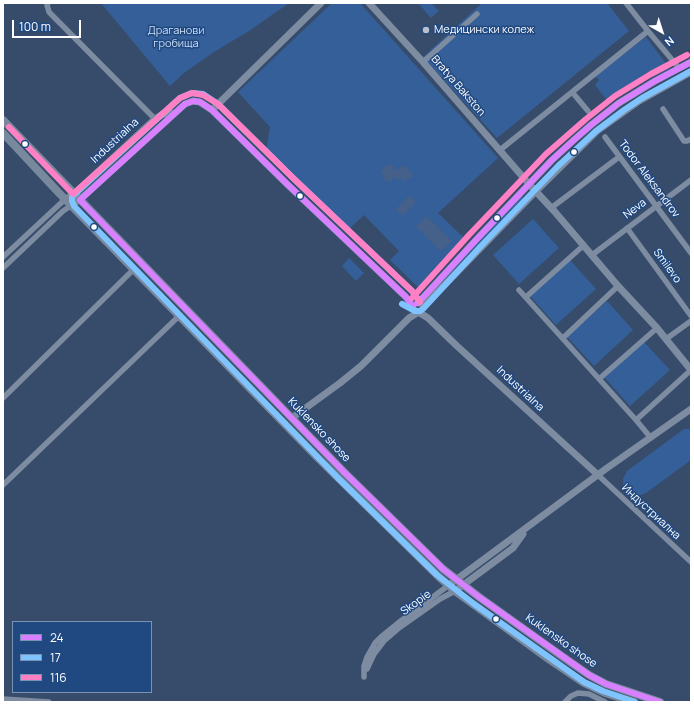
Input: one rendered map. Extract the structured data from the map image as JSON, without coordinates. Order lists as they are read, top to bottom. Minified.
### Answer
{"streets":{"main road":["Kuklensko shose"],"street":["Bratya Bakston","Industrialna","Todor Aleksandrov","Neva","Smilevo","Индустриална","Skopie"]},"crossings":[["Industrialna","Kuklensko shose"],["Industrialna","Индустриална"],["Todor Aleksandrov","Neva"],["Neva","Smilevo"],["Kuklensko shose","Skopie"]],"parks":["Драганови гробища"],"places":["Медицински колеж"],"lines":["transit line 116","transit line 24","transit line 17"],"legend":["24","17","116"],"scale_bar":"100 m","north":"bottom right"}
